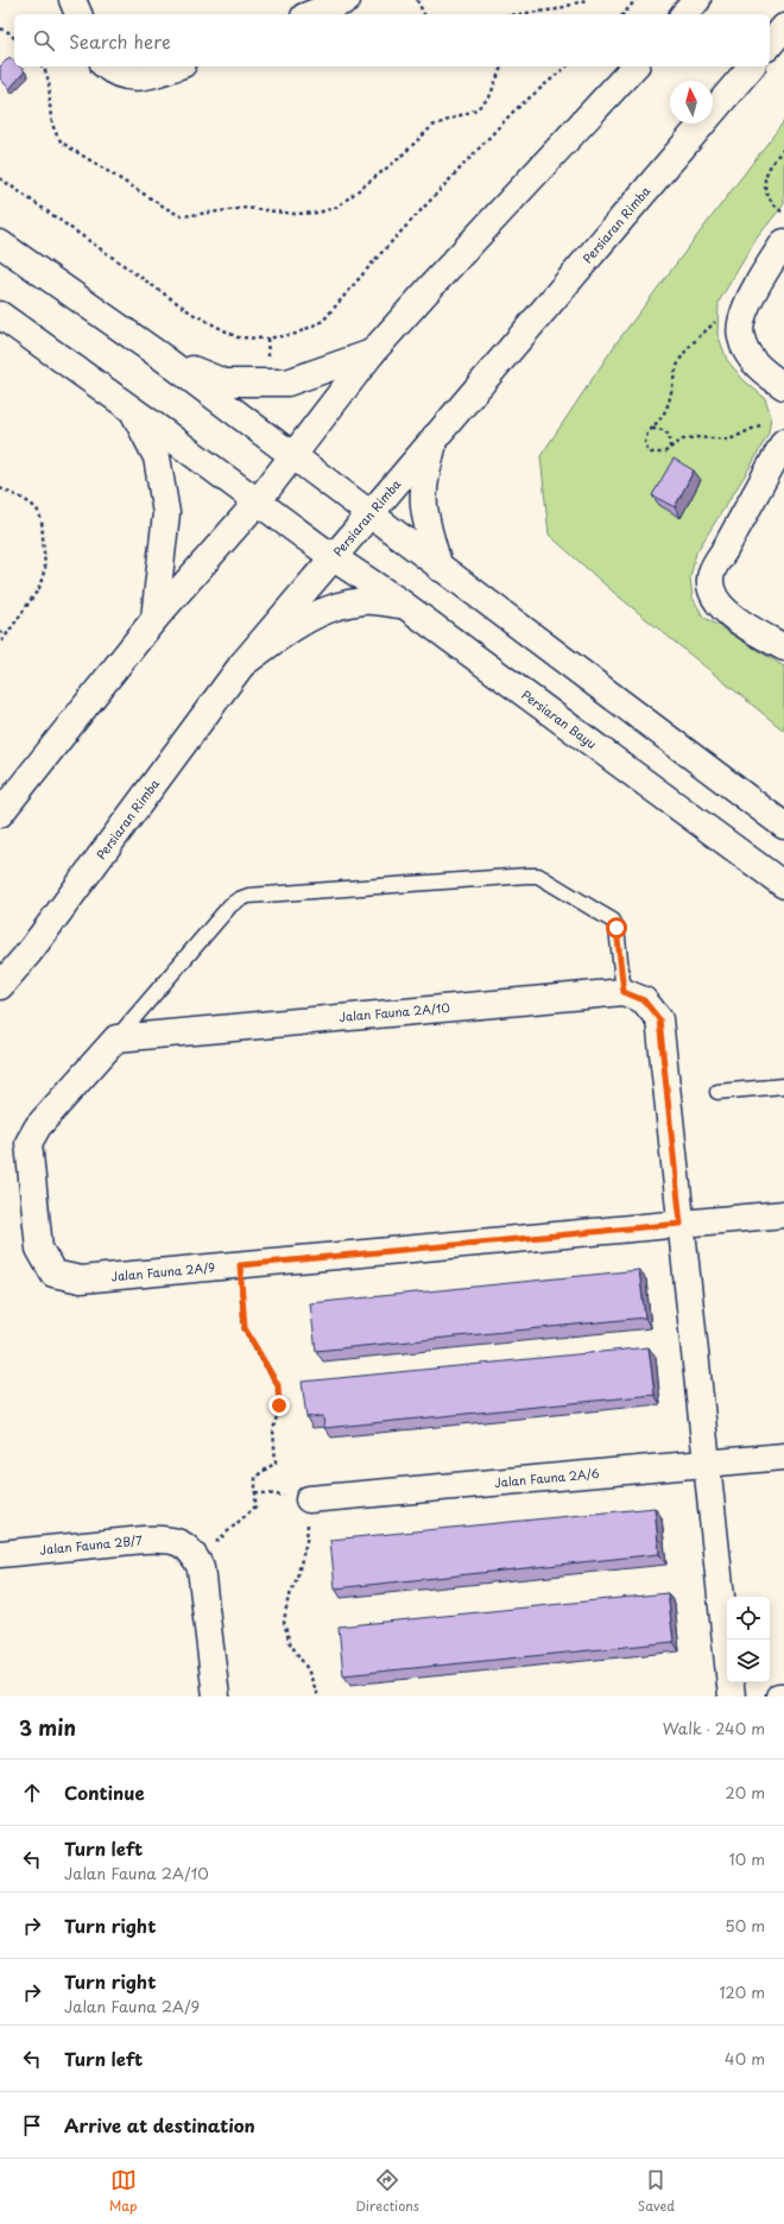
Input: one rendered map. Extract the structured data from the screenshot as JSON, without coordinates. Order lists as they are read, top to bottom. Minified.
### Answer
{"streets":{"street":["Persiaran Rimba","Persiaran Bayu","Jalan Fauna 2A/10","Jalan Fauna 2A/9","Jalan Fauna 2A/6","Jalan Fauna 2B/7"]},"crossings":[["Persiaran Rimba","Persiaran Bayu"],["Jalan Fauna 2A/10","Jalan Fauna 2A/9"]],"north":"top","page":{"search":"Search here","heading":["3 min","Walk · 240 m"],"list":[["Continue","20 m"],["Turn left","Jalan Fauna 2A/10","10 m"],["Turn right","50 m"],["Turn right","Jalan Fauna 2A/9","120 m"],["Turn left","40 m"],"Arrive at destination"],"nav":["Map","Directions","Saved"]}}
